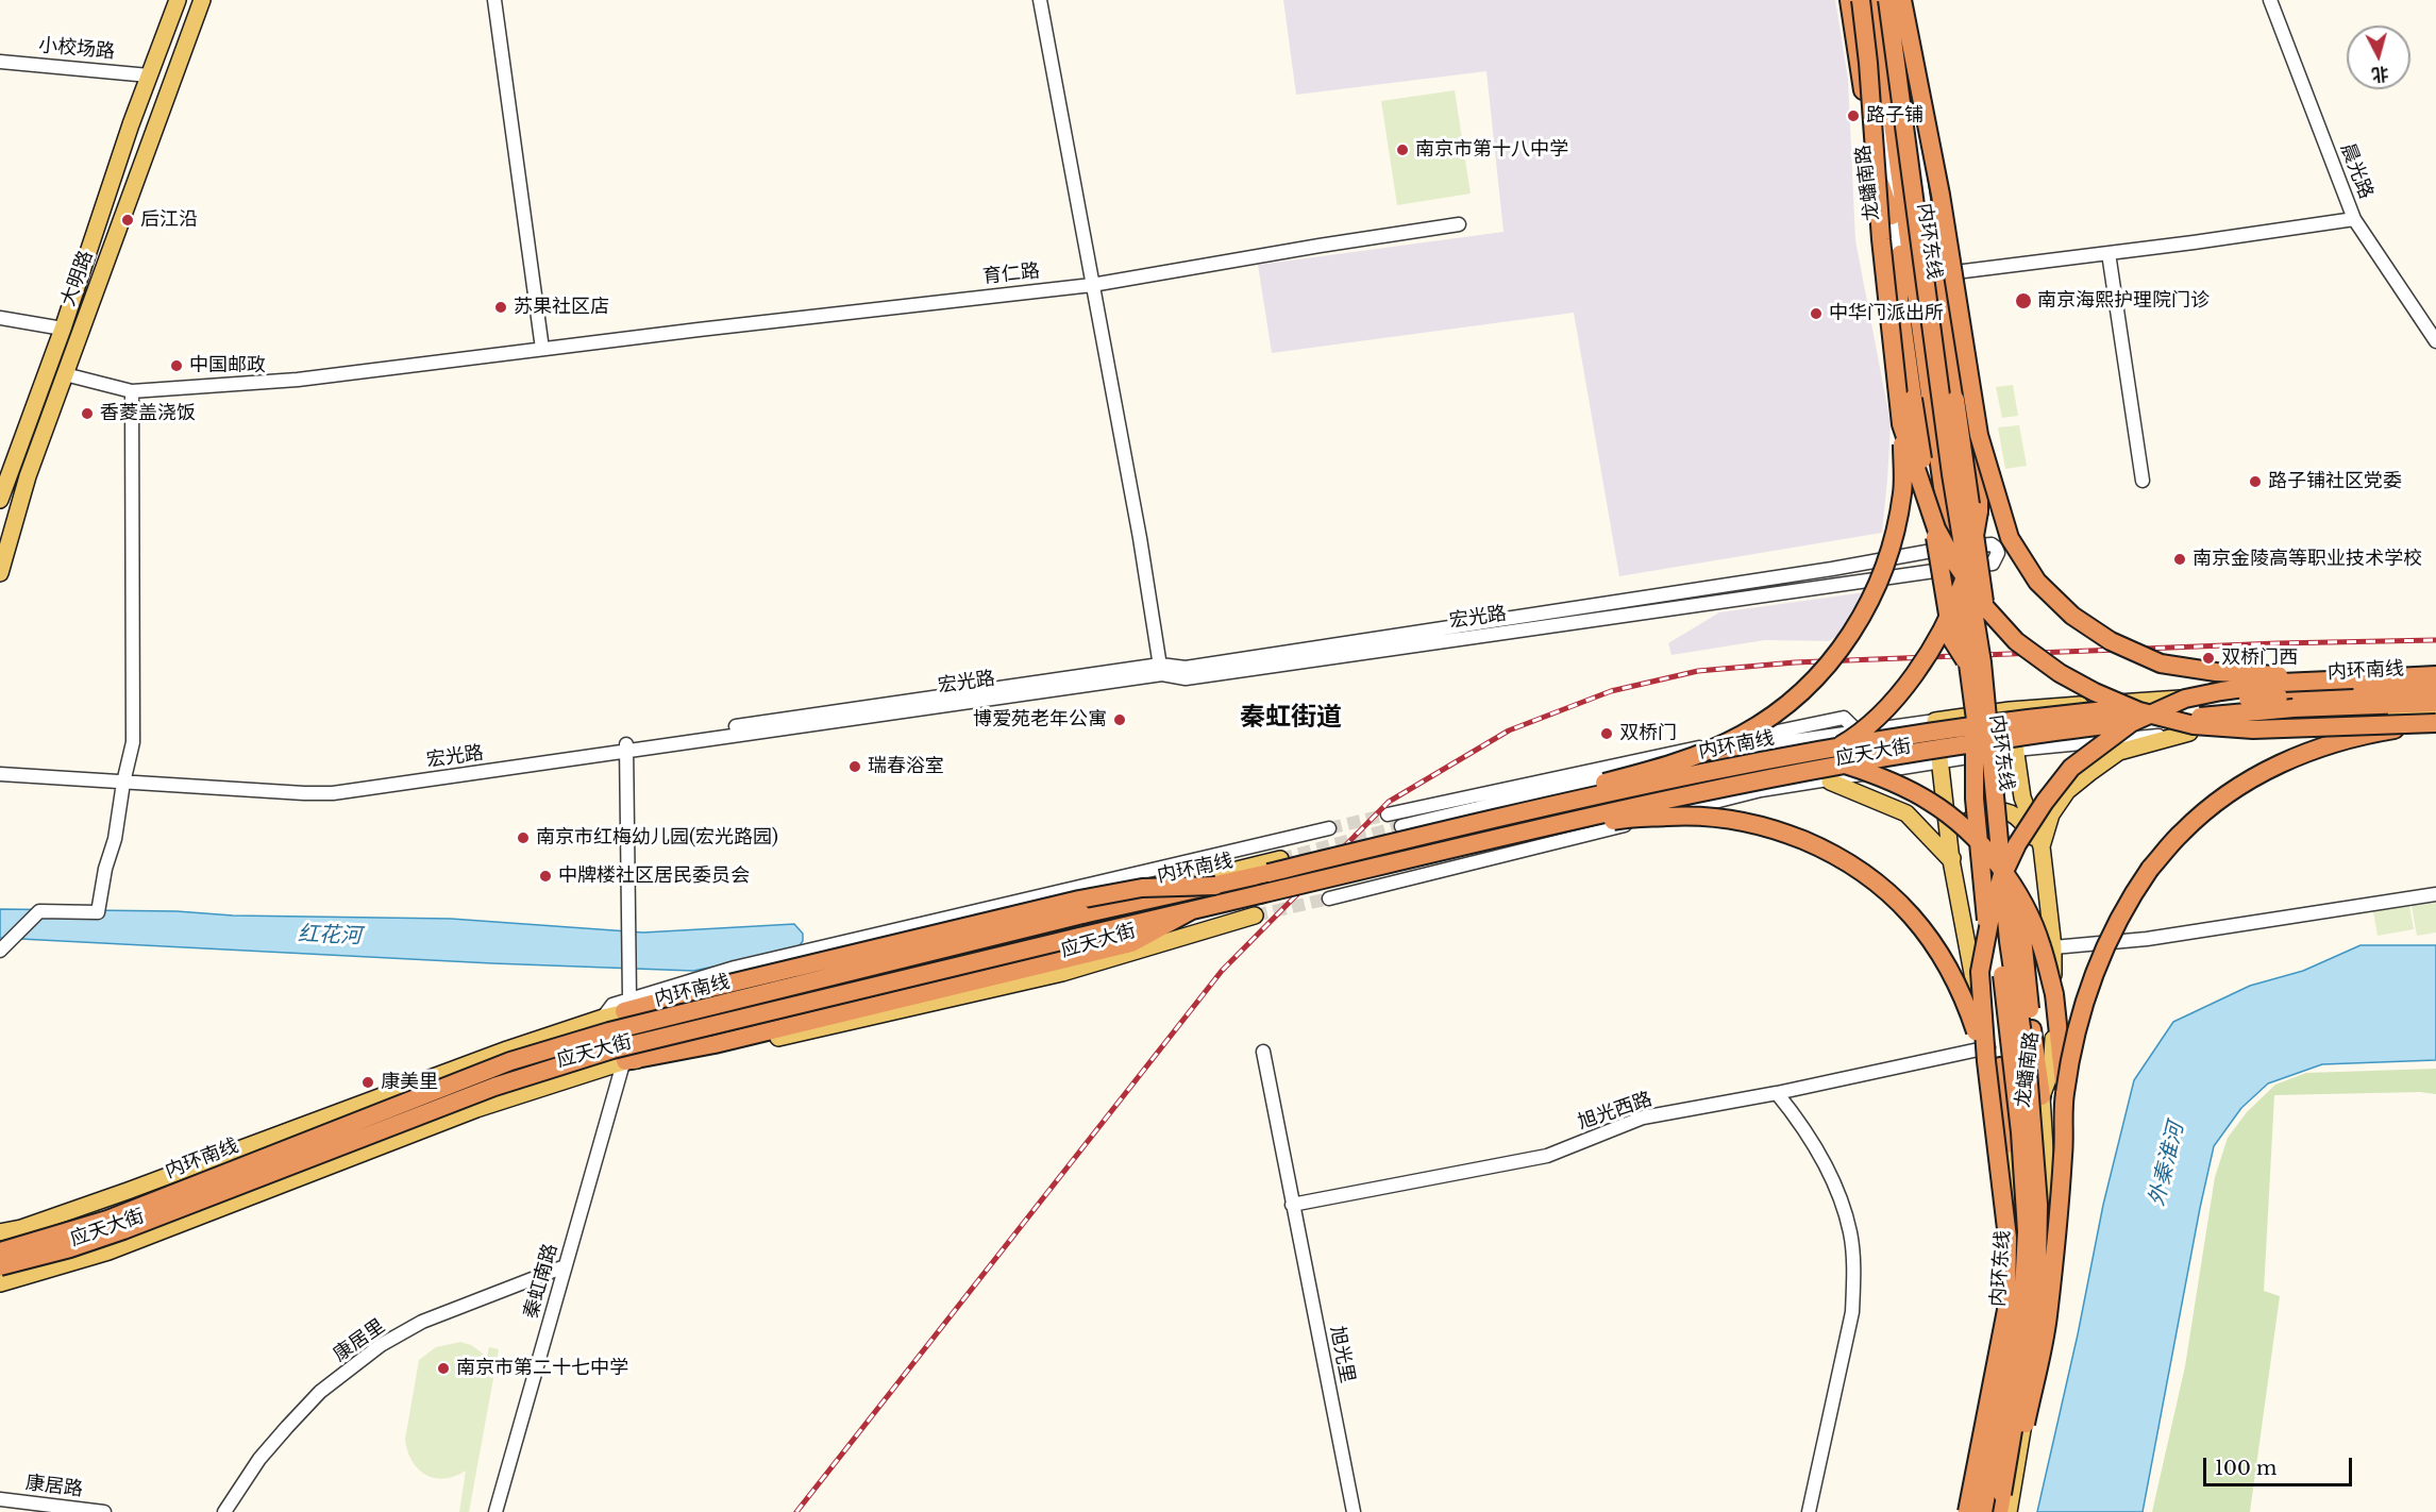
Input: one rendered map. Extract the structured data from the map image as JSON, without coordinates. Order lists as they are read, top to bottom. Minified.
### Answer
{"streets":{"highway":["内环东线","内环南线"],"main road":["龙蟠南路","大明路","应天大街"],"street":["小校场路","晨光路","育仁路","宏光路","旭光西路","秦虹南路","康居里","旭光里","康居路"]},"crossings":[["龙蟠南路","宏光路"],["龙蟠南路","应天大街"],["育仁路","大明路"],["内环南线","应天大街"],["应天大街","秦虹南路"],["旭光西路","旭光里"],["秦虹南路","康居里"]],"districts":["秦虹街道"],"water":["红花河","外秦淮河"],"places":["路子铺","南京市第十八中学","后江沿","南京海熙护理院门诊","苏果社区店","中华门派出所","中国邮政","香菱盖浇饭","路子铺社区党委","南京金陵高等职业技术学校","双桥门西","博爱苑老年公寓","双桥门","瑞春浴室","南京市红梅幼儿园(宏光路园)","中牌楼社区居民委员会","康美里","南京市第二十七中学"],"scale_bar":"100 m","north":"bottom"}
